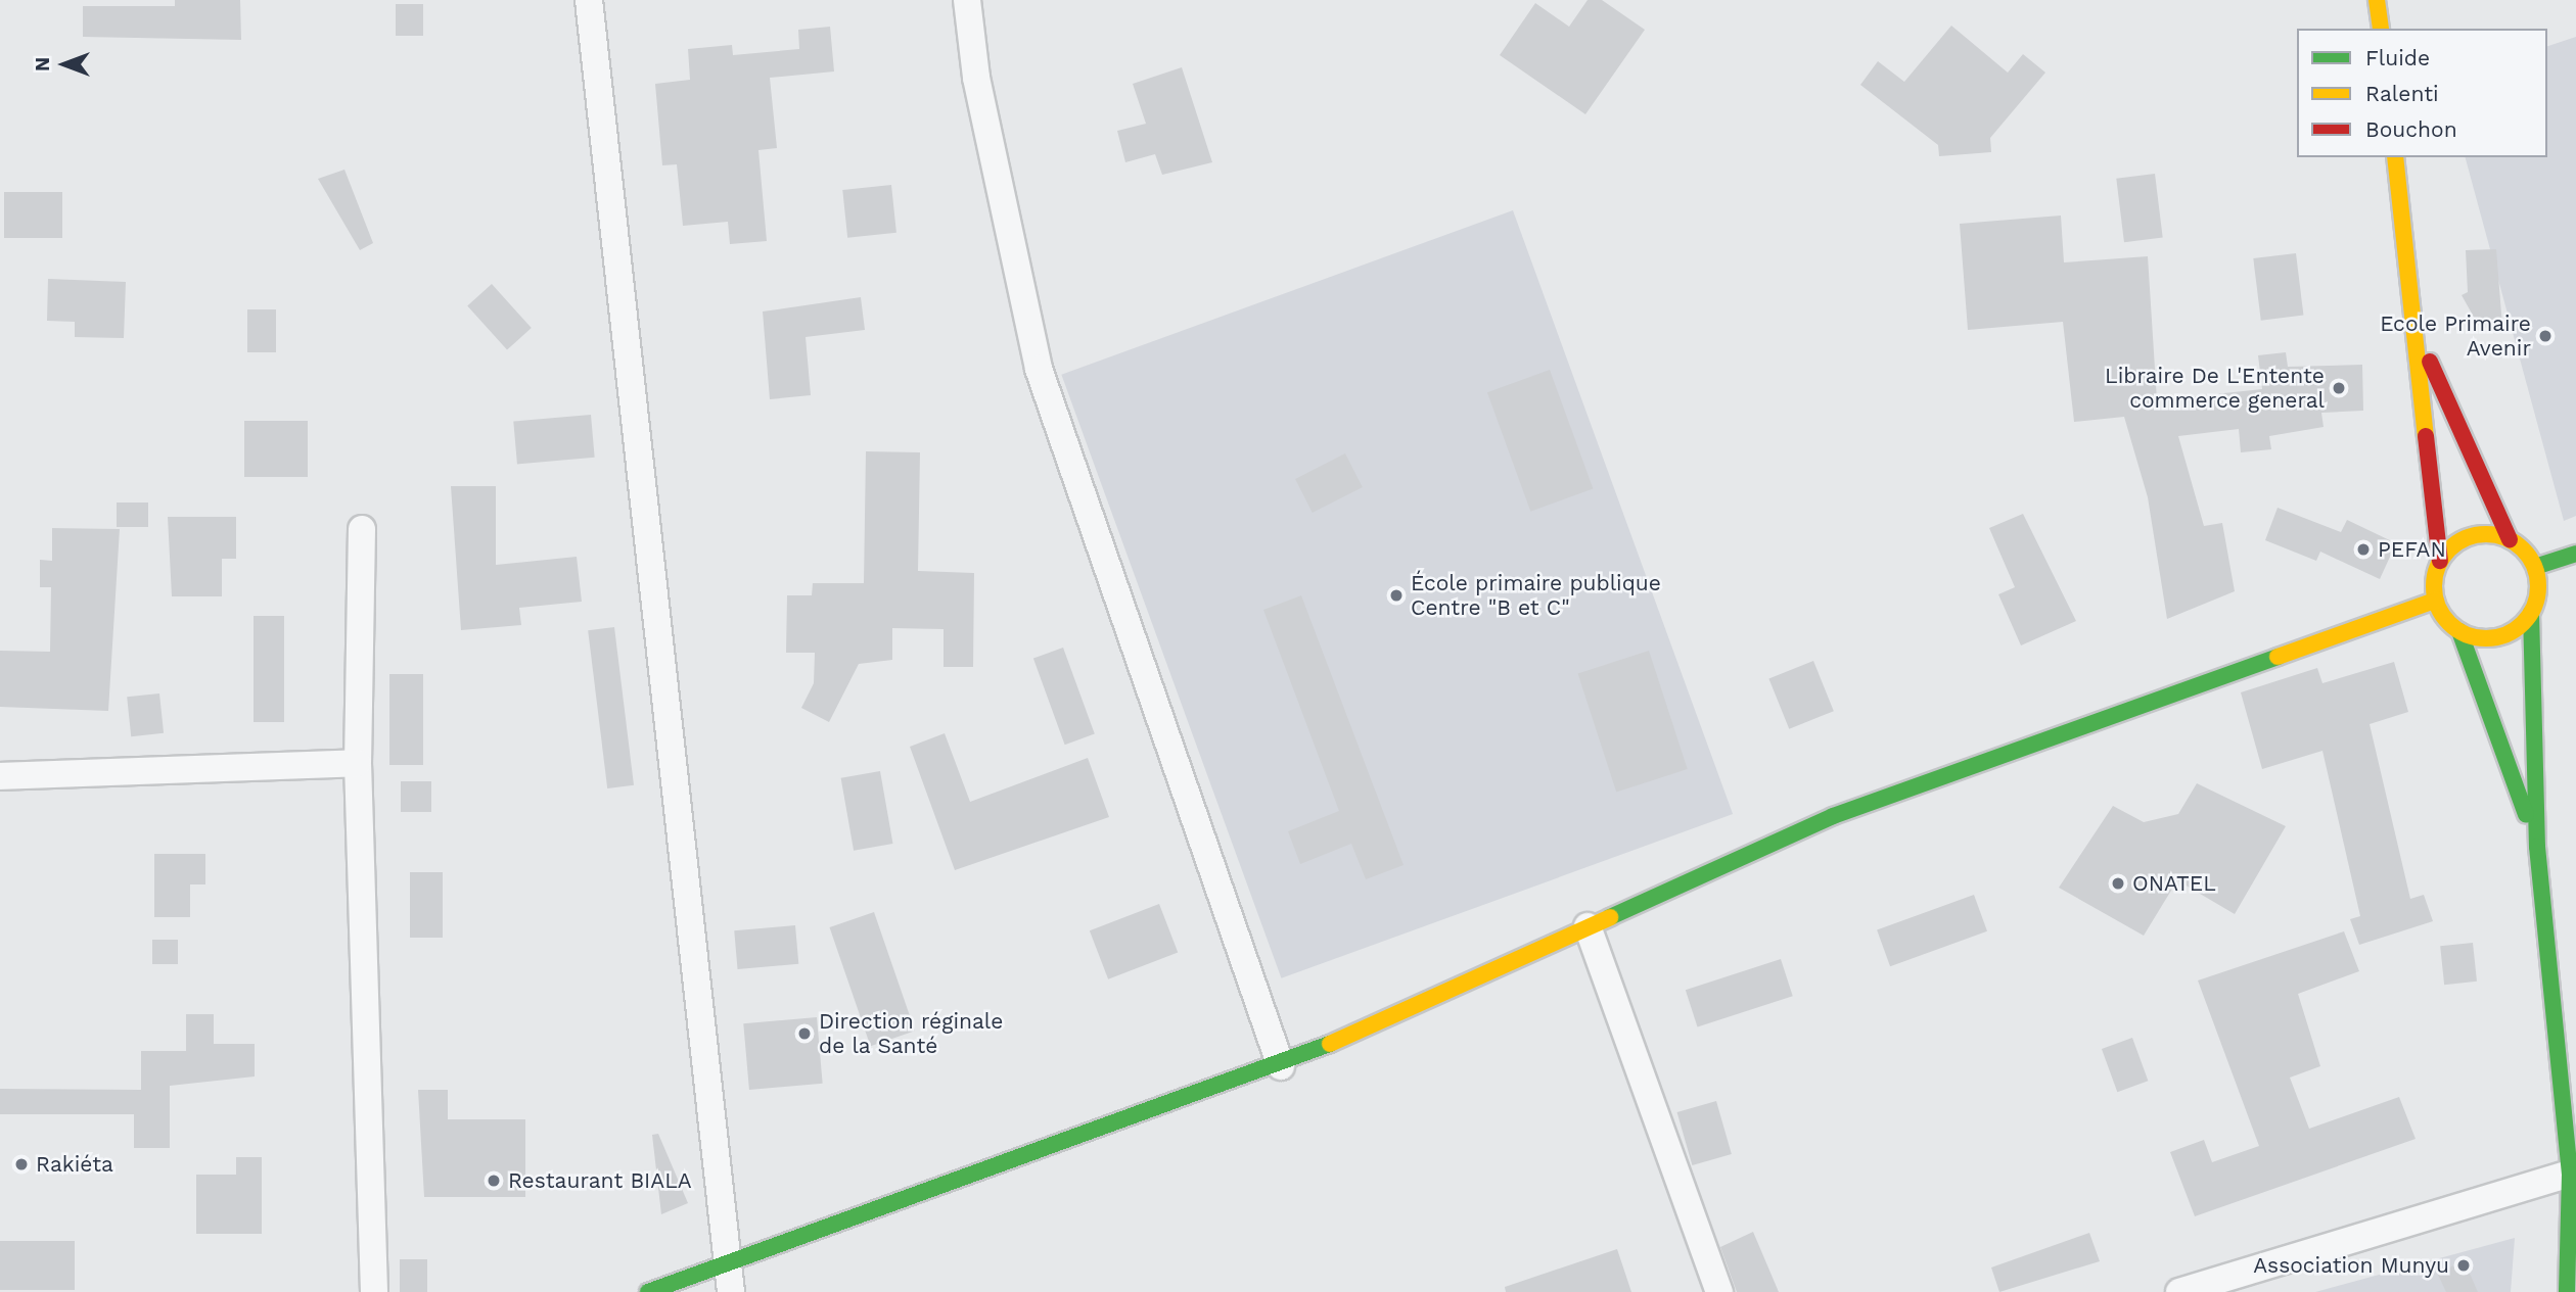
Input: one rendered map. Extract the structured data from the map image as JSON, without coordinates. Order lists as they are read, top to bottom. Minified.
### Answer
{"places":["Ecole Primaire Avenir","Libraire De L'Entente commerce general","PEFAN","École primaire publique Centre \"B et C\"","ONATEL","Direction réginale de la Santé","Rakiéta","Restaurant BIALA","Association Munyu"],"legend":["Fluide","Ralenti","Bouchon"],"north":"left"}
